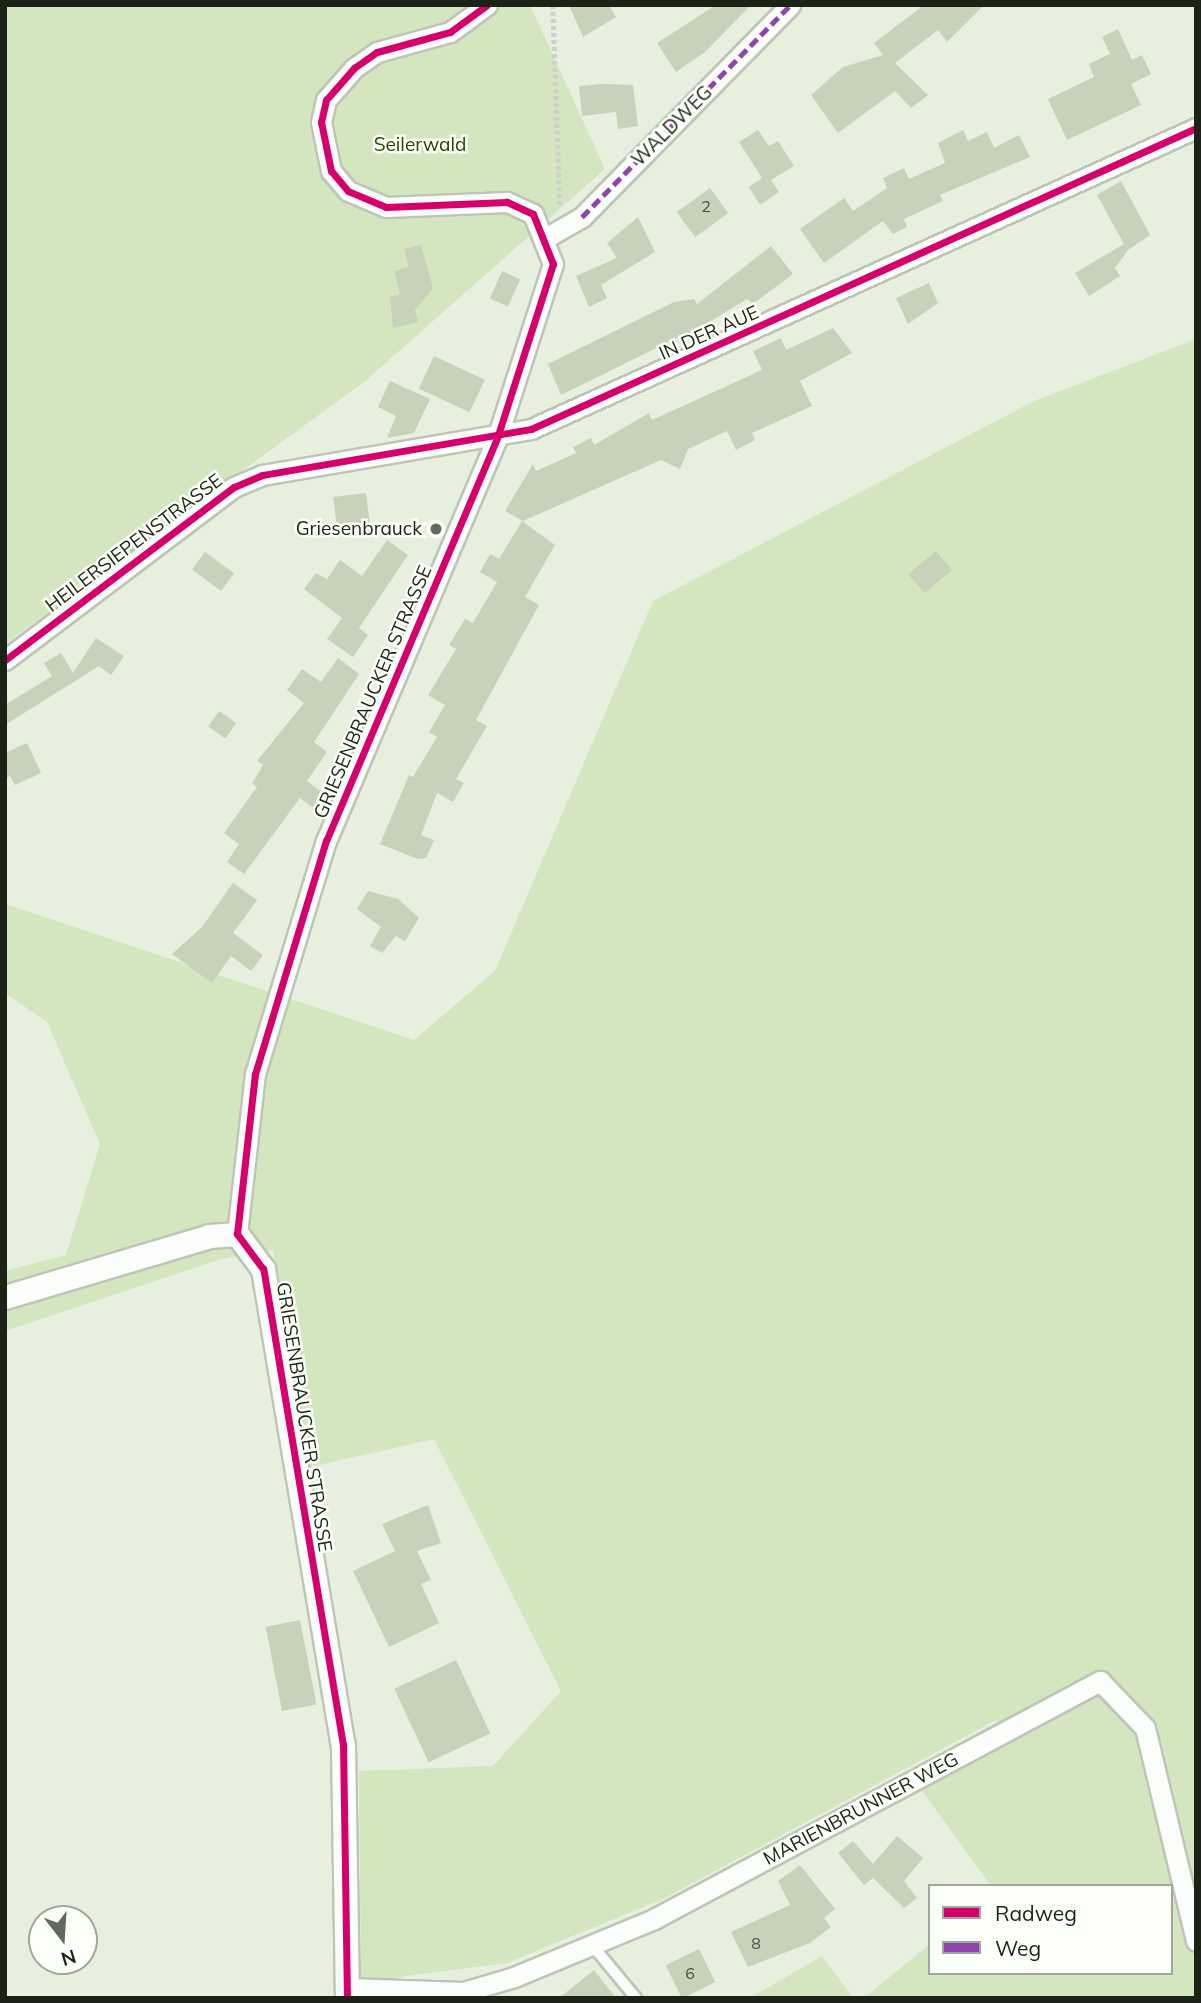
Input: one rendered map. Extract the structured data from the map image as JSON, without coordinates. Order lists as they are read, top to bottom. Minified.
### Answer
{"streets":{"street":["WALDWEG","IN DER AUE","HEILERSIEPENSTRASSE","GRIESENBRAUCKER STRASSE","MARIENBRUNNER WEG"]},"crossings":[["WALDWEG","GRIESENBRAUCKER STRASSE"],["IN DER AUE","HEILERSIEPENSTRASSE"],["IN DER AUE","GRIESENBRAUCKER STRASSE"],["HEILERSIEPENSTRASSE","GRIESENBRAUCKER STRASSE"],["GRIESENBRAUCKER STRASSE","MARIENBRUNNER WEG"]],"parks":["Seilerwald"],"places":["Griesenbrauck"],"house_numbers":["2","8","6"],"legend":["Radweg","Weg"],"north":"bottom"}
